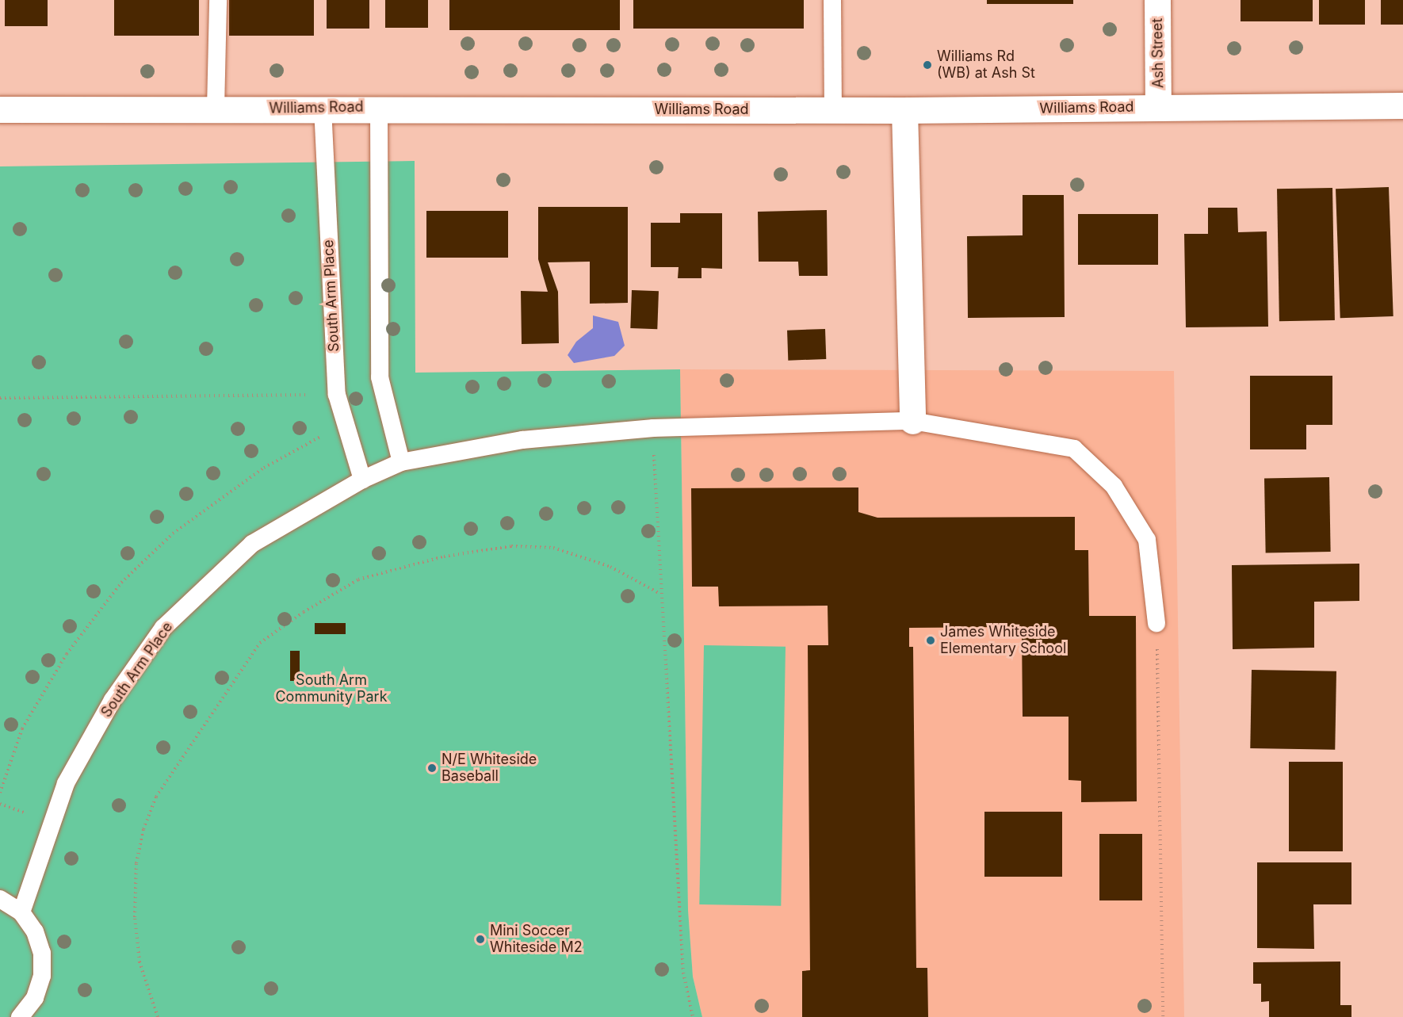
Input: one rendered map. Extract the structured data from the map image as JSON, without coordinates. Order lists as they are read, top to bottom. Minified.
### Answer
{"streets":{"street":["Ash Street","Williams Road"],"lane":["South Arm Place"]},"crossings":[["Ash Street","Williams Road"],["Williams Road","South Arm Place"]],"parks":["South Arm Community Park"],"places":["Williams Rd (WB) at Ash St","James Whiteside Elementary School","N/E Whiteside Baseball","Mini Soccer Whiteside M2"]}
